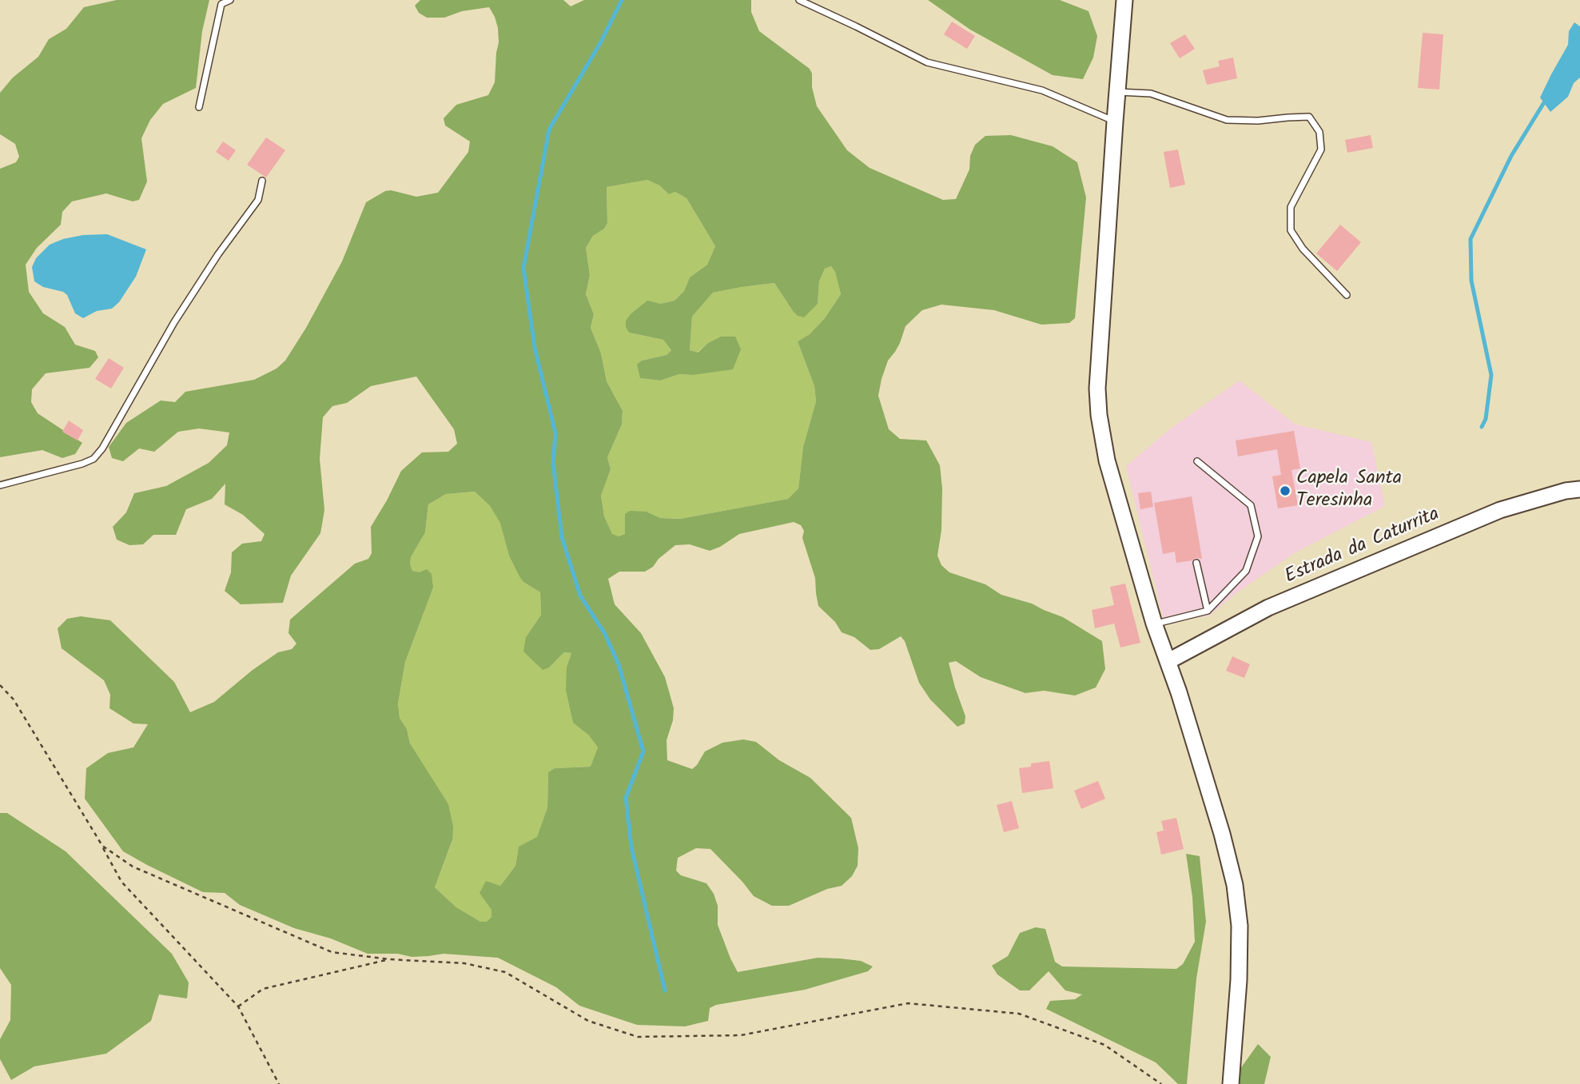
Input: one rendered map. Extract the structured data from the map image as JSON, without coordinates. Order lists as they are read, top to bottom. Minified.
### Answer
{"streets":{"main road":["Estrada da Caturrita"]},"places":["Capela Santa Teresinha"]}
